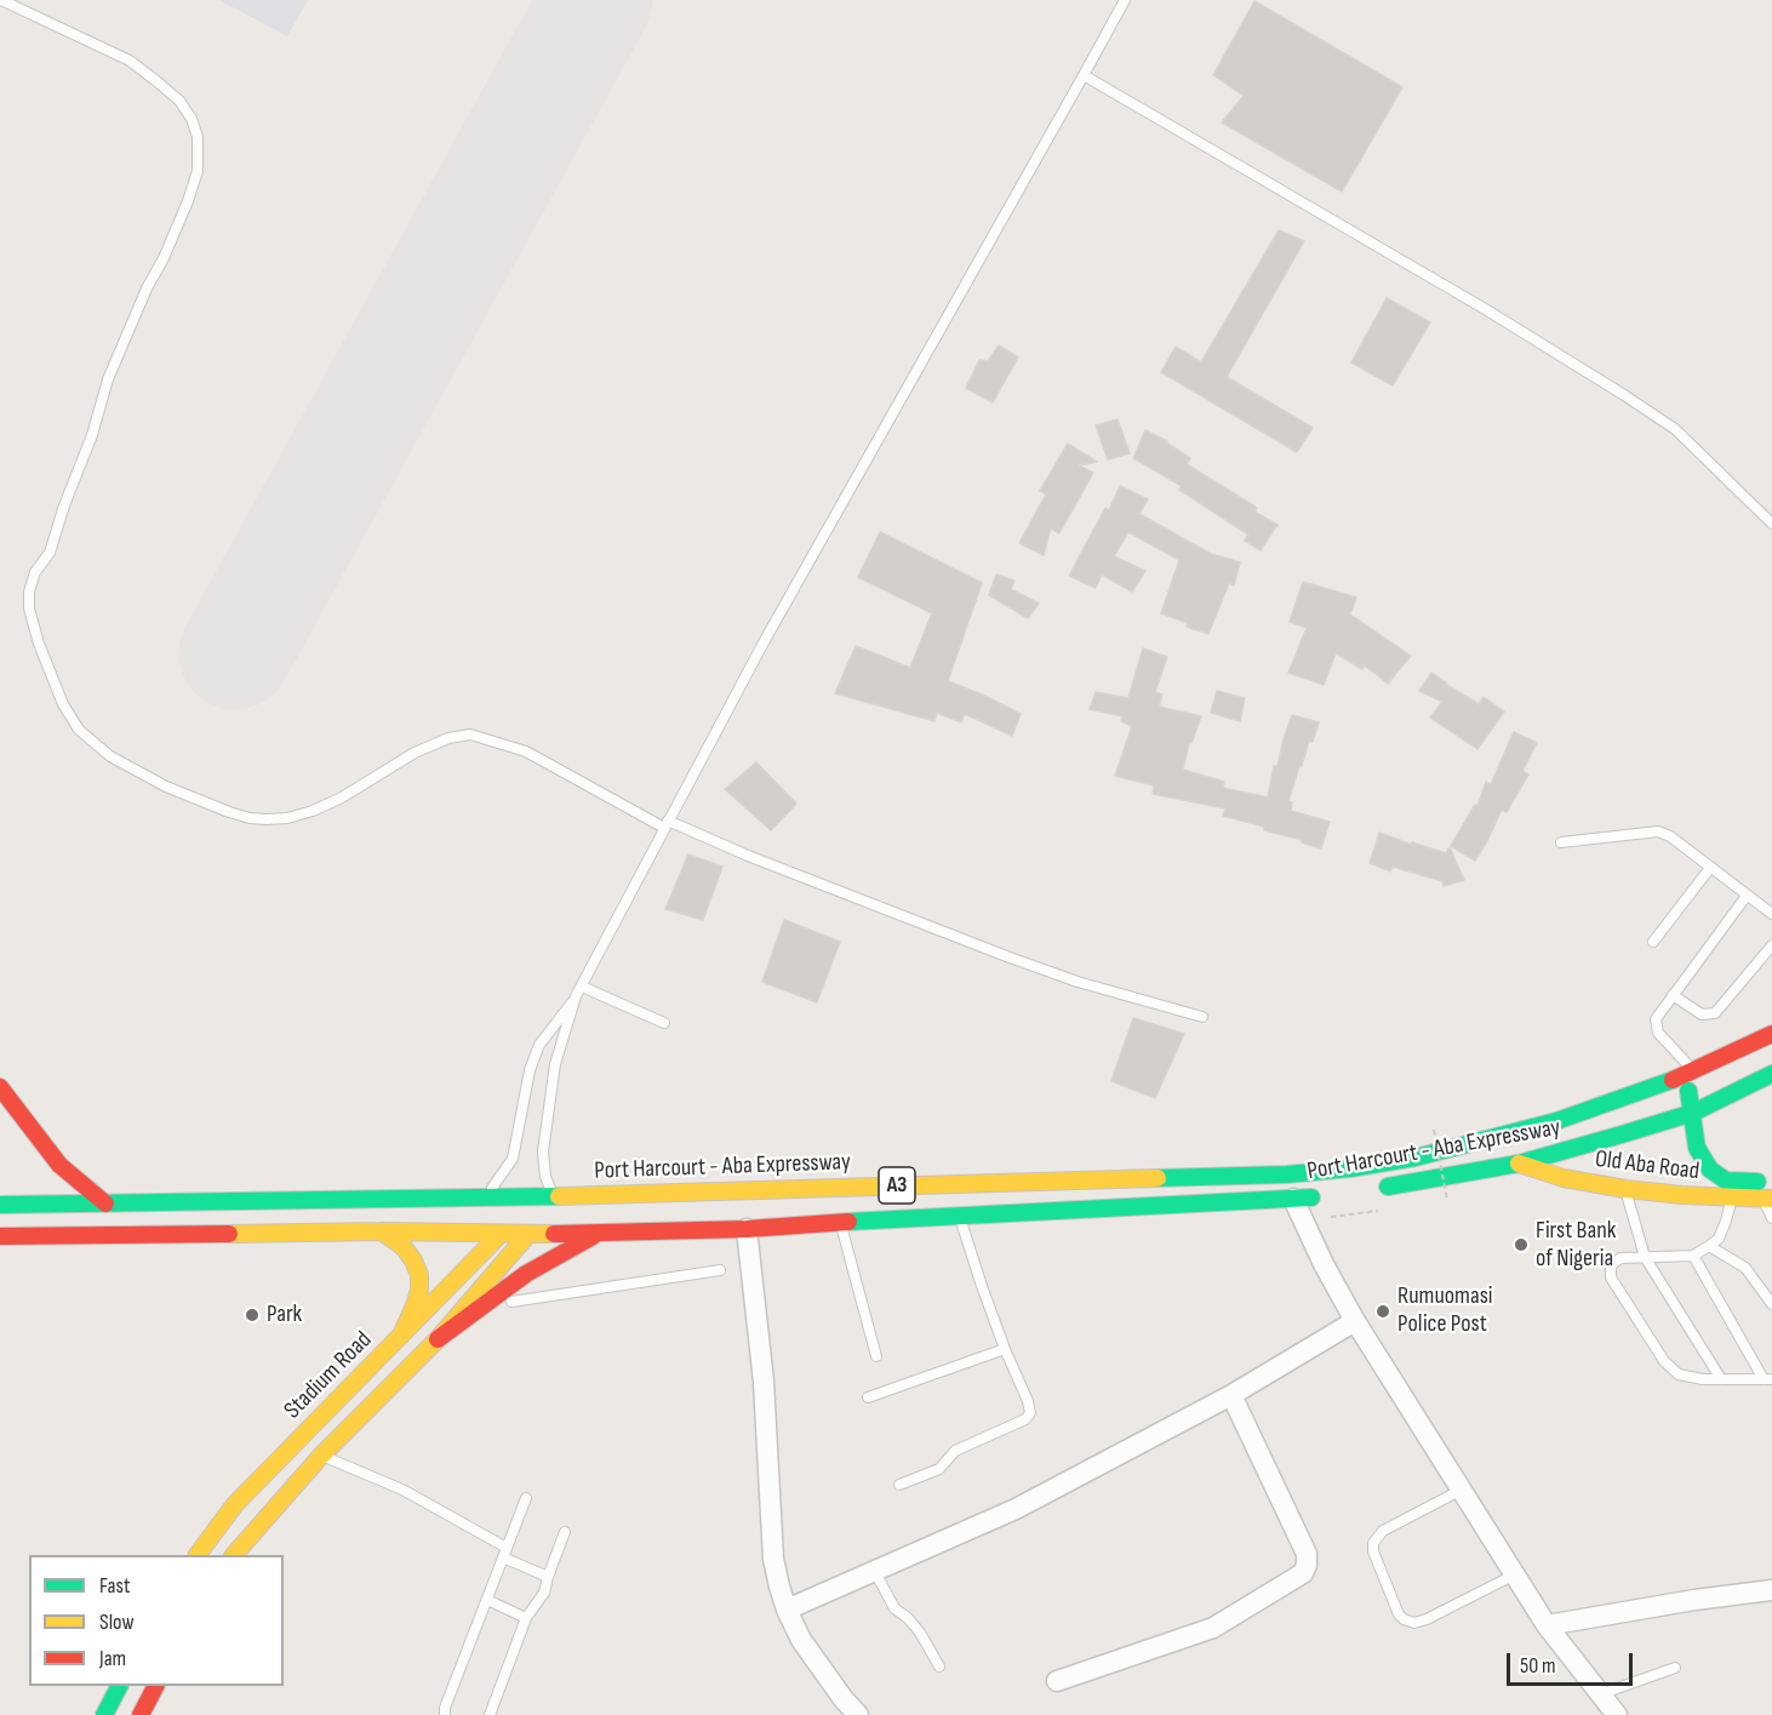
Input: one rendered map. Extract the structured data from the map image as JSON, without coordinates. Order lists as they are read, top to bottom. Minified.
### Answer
{"streets":{"main road":["Port Harcourt - Aba Expressway","Old Aba Road","A3","Stadium Road"]},"crossings":[["Port Harcourt - Aba Expressway","Old Aba Road"],["Port Harcourt - Aba Expressway","Stadium Road"]],"places":["First Bank of Nigeria","Rumuomasi Police Post","Park"],"legend":["Fast","Slow","Jam"],"scale_bar":"50 m"}
